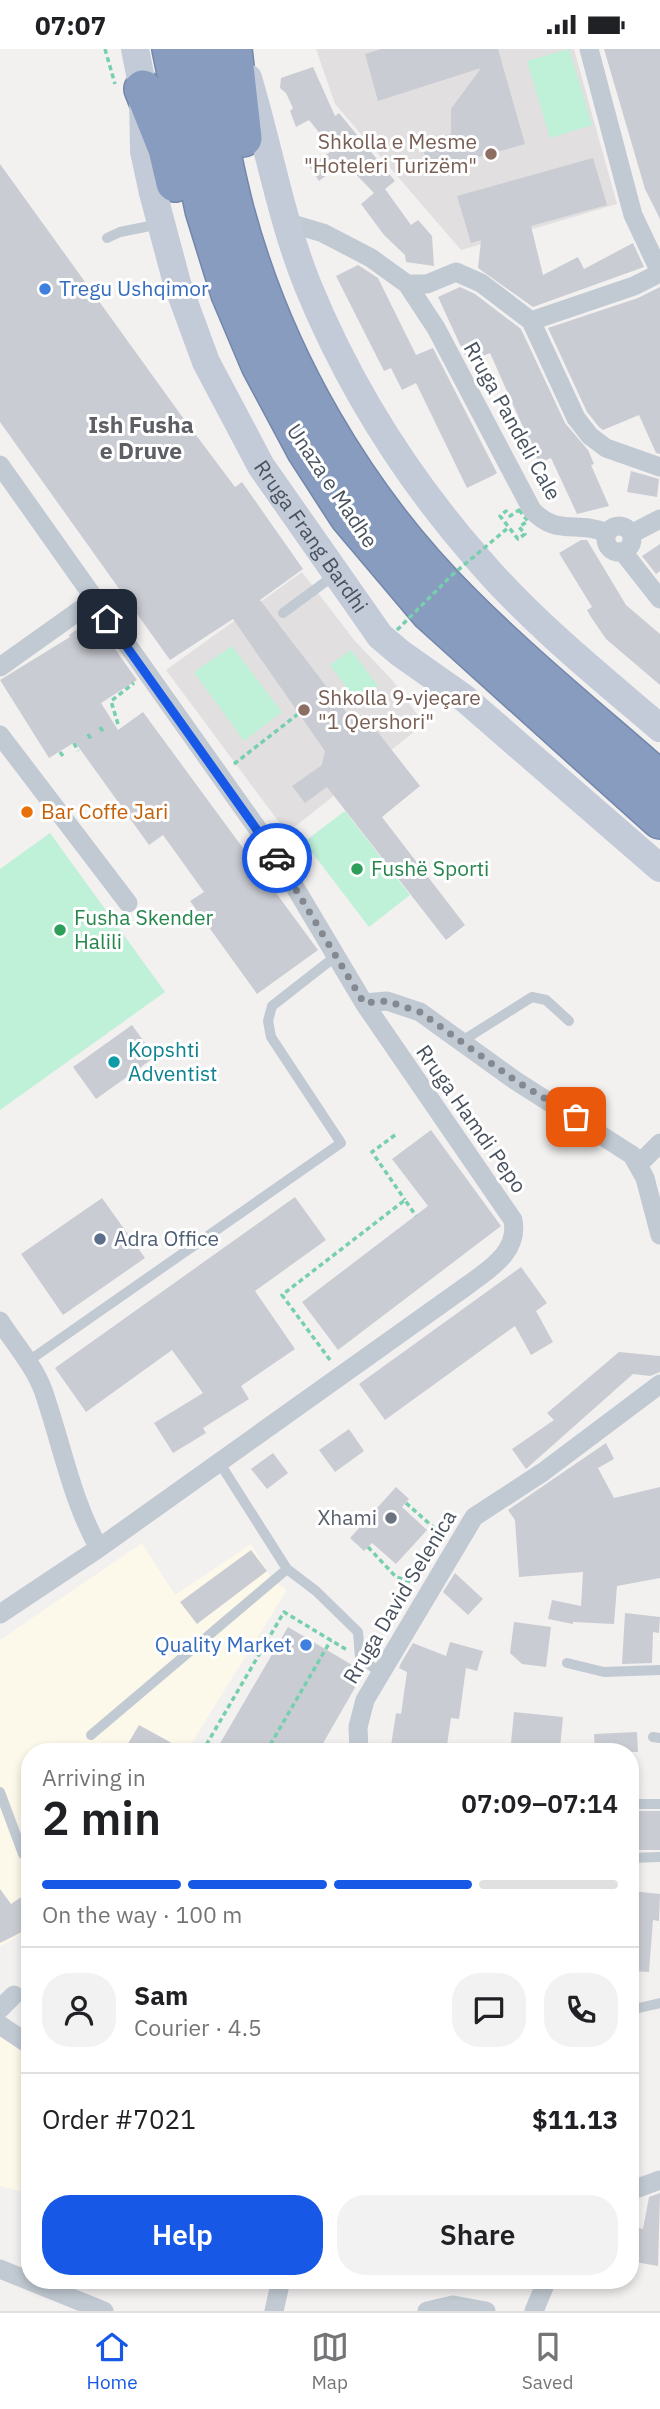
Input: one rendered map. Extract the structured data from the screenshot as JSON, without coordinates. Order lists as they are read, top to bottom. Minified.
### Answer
{"streets":{"highway":["Unaza e Madhe"],"main road":["Rruga Frang Bardhi"],"street":["Rruga Pandeli Cale","Rruga Hamdi Pepo","Rruga David Selenica"]},"districts":["Ish Fusha e Druve"],"places":["Shkolla e Mesme \"Hoteleri Turizëm\"","Tregu Ushqimor","Shkolla 9-vjeçare \"1 Qershori\"","Bar Coffe Jari","Fushë Sporti","Fusha Skender Halili","Kopshti Adventist","Adra Office","Xhami","Quality Market"],"page":{"status":"07:07","heading":["2 min","Arriving in","07:09–07:14"],"panel":["Sam","Courier · 4.5","Order #7021","$11.13"],"bar":"On the way · 100 m","buttons":["Help","Share"],"tabs":["Home","Map","Saved"]}}
